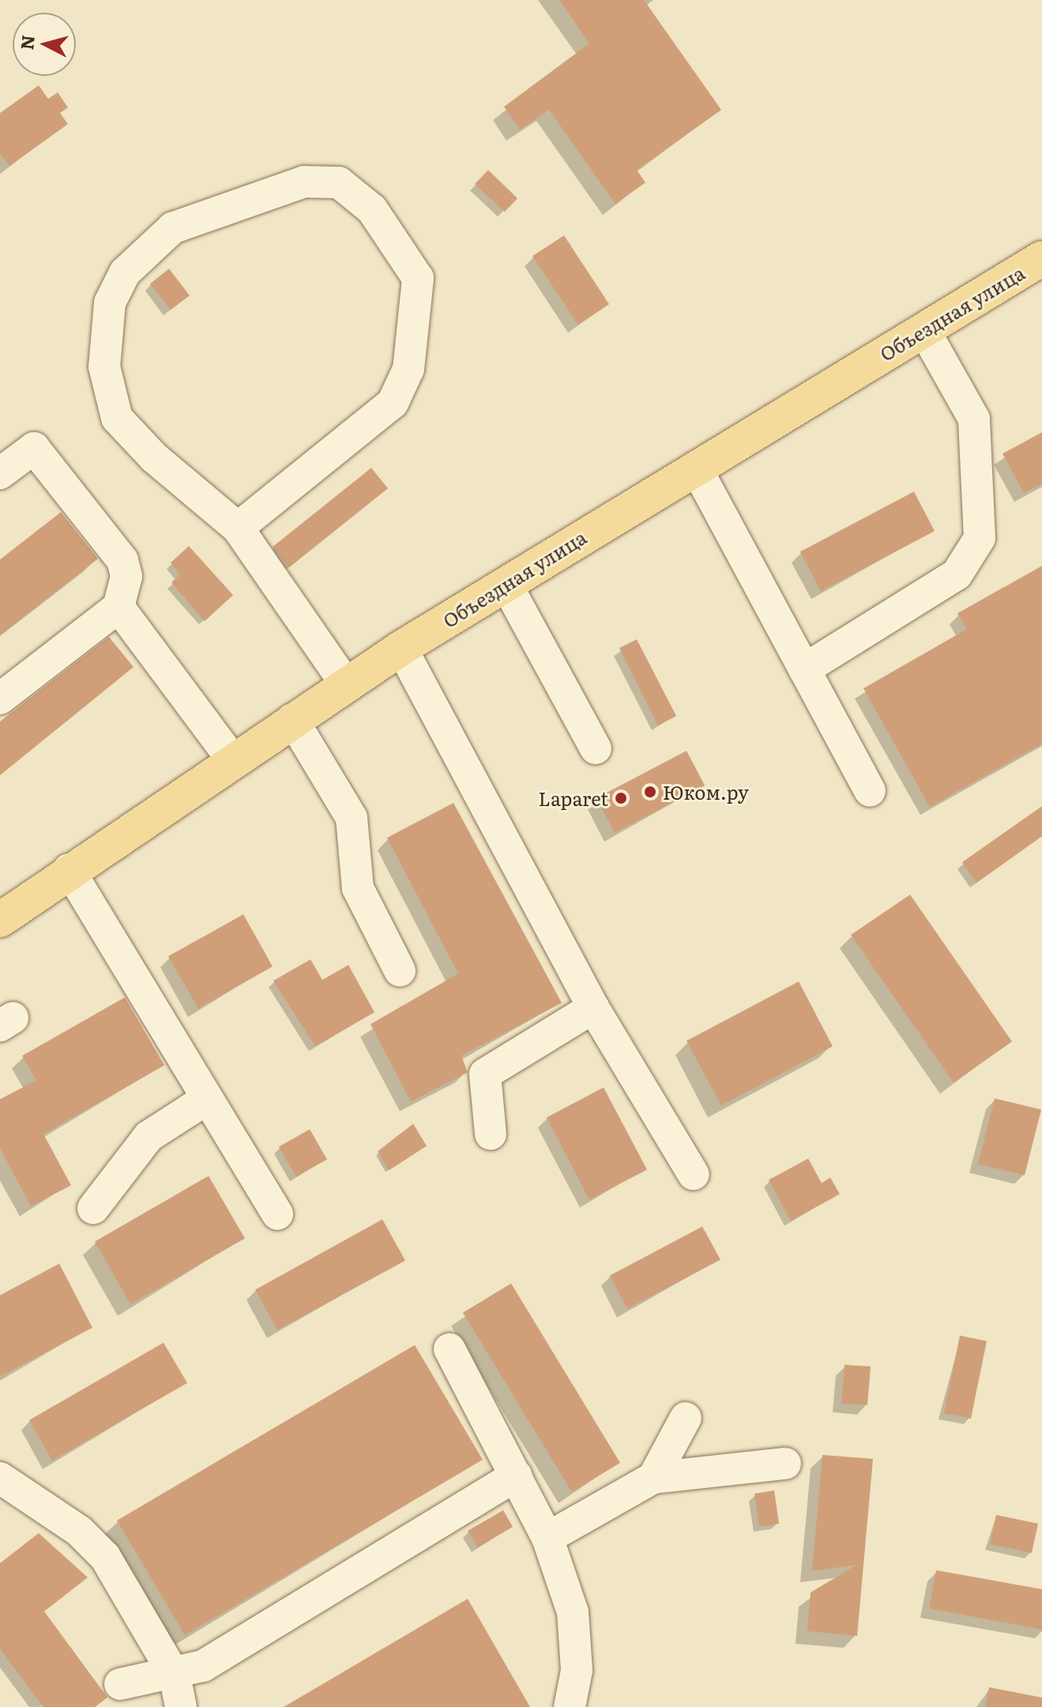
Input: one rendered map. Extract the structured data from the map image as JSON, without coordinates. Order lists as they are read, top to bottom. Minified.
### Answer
{"streets":{"main road":["Объездная улица"]},"places":["Юком.ру","Laparet"],"north":"left"}
